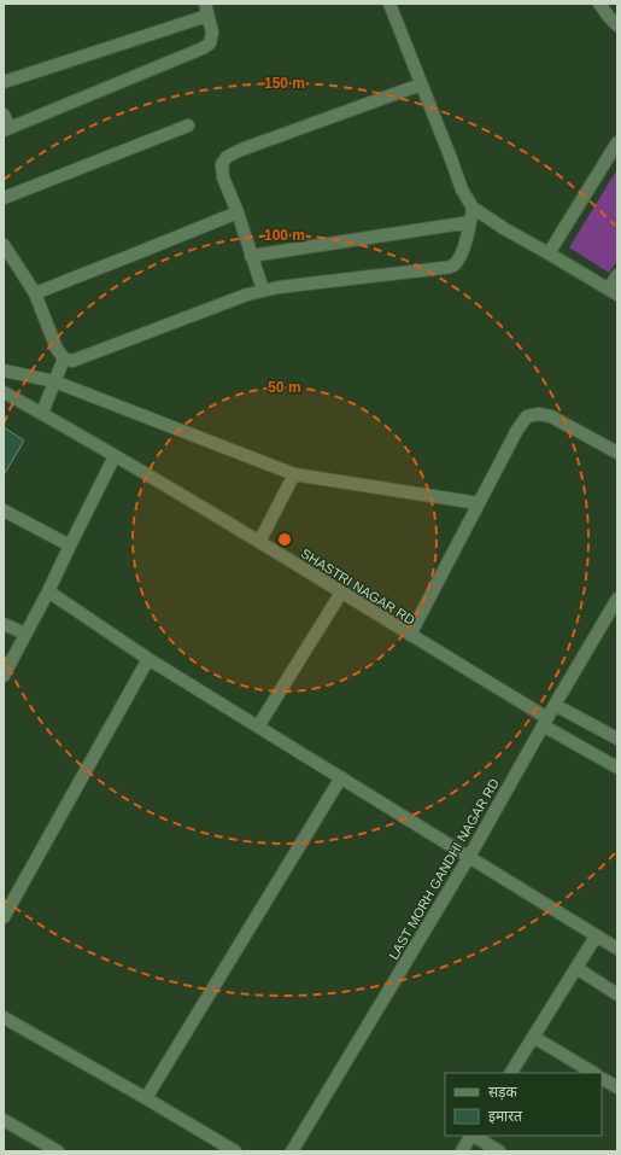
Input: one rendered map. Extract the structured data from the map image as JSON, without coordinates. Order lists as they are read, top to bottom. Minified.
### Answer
{"streets":{"street":["SHASTRI NAGAR RD","LAST MORH GANDHI NAGAR RD"]},"crossings":[["SHASTRI NAGAR RD","LAST MORH GANDHI NAGAR RD"]],"legend":["सड़क","इमारत"],"rings":["150 m","100 m","50 m"]}
